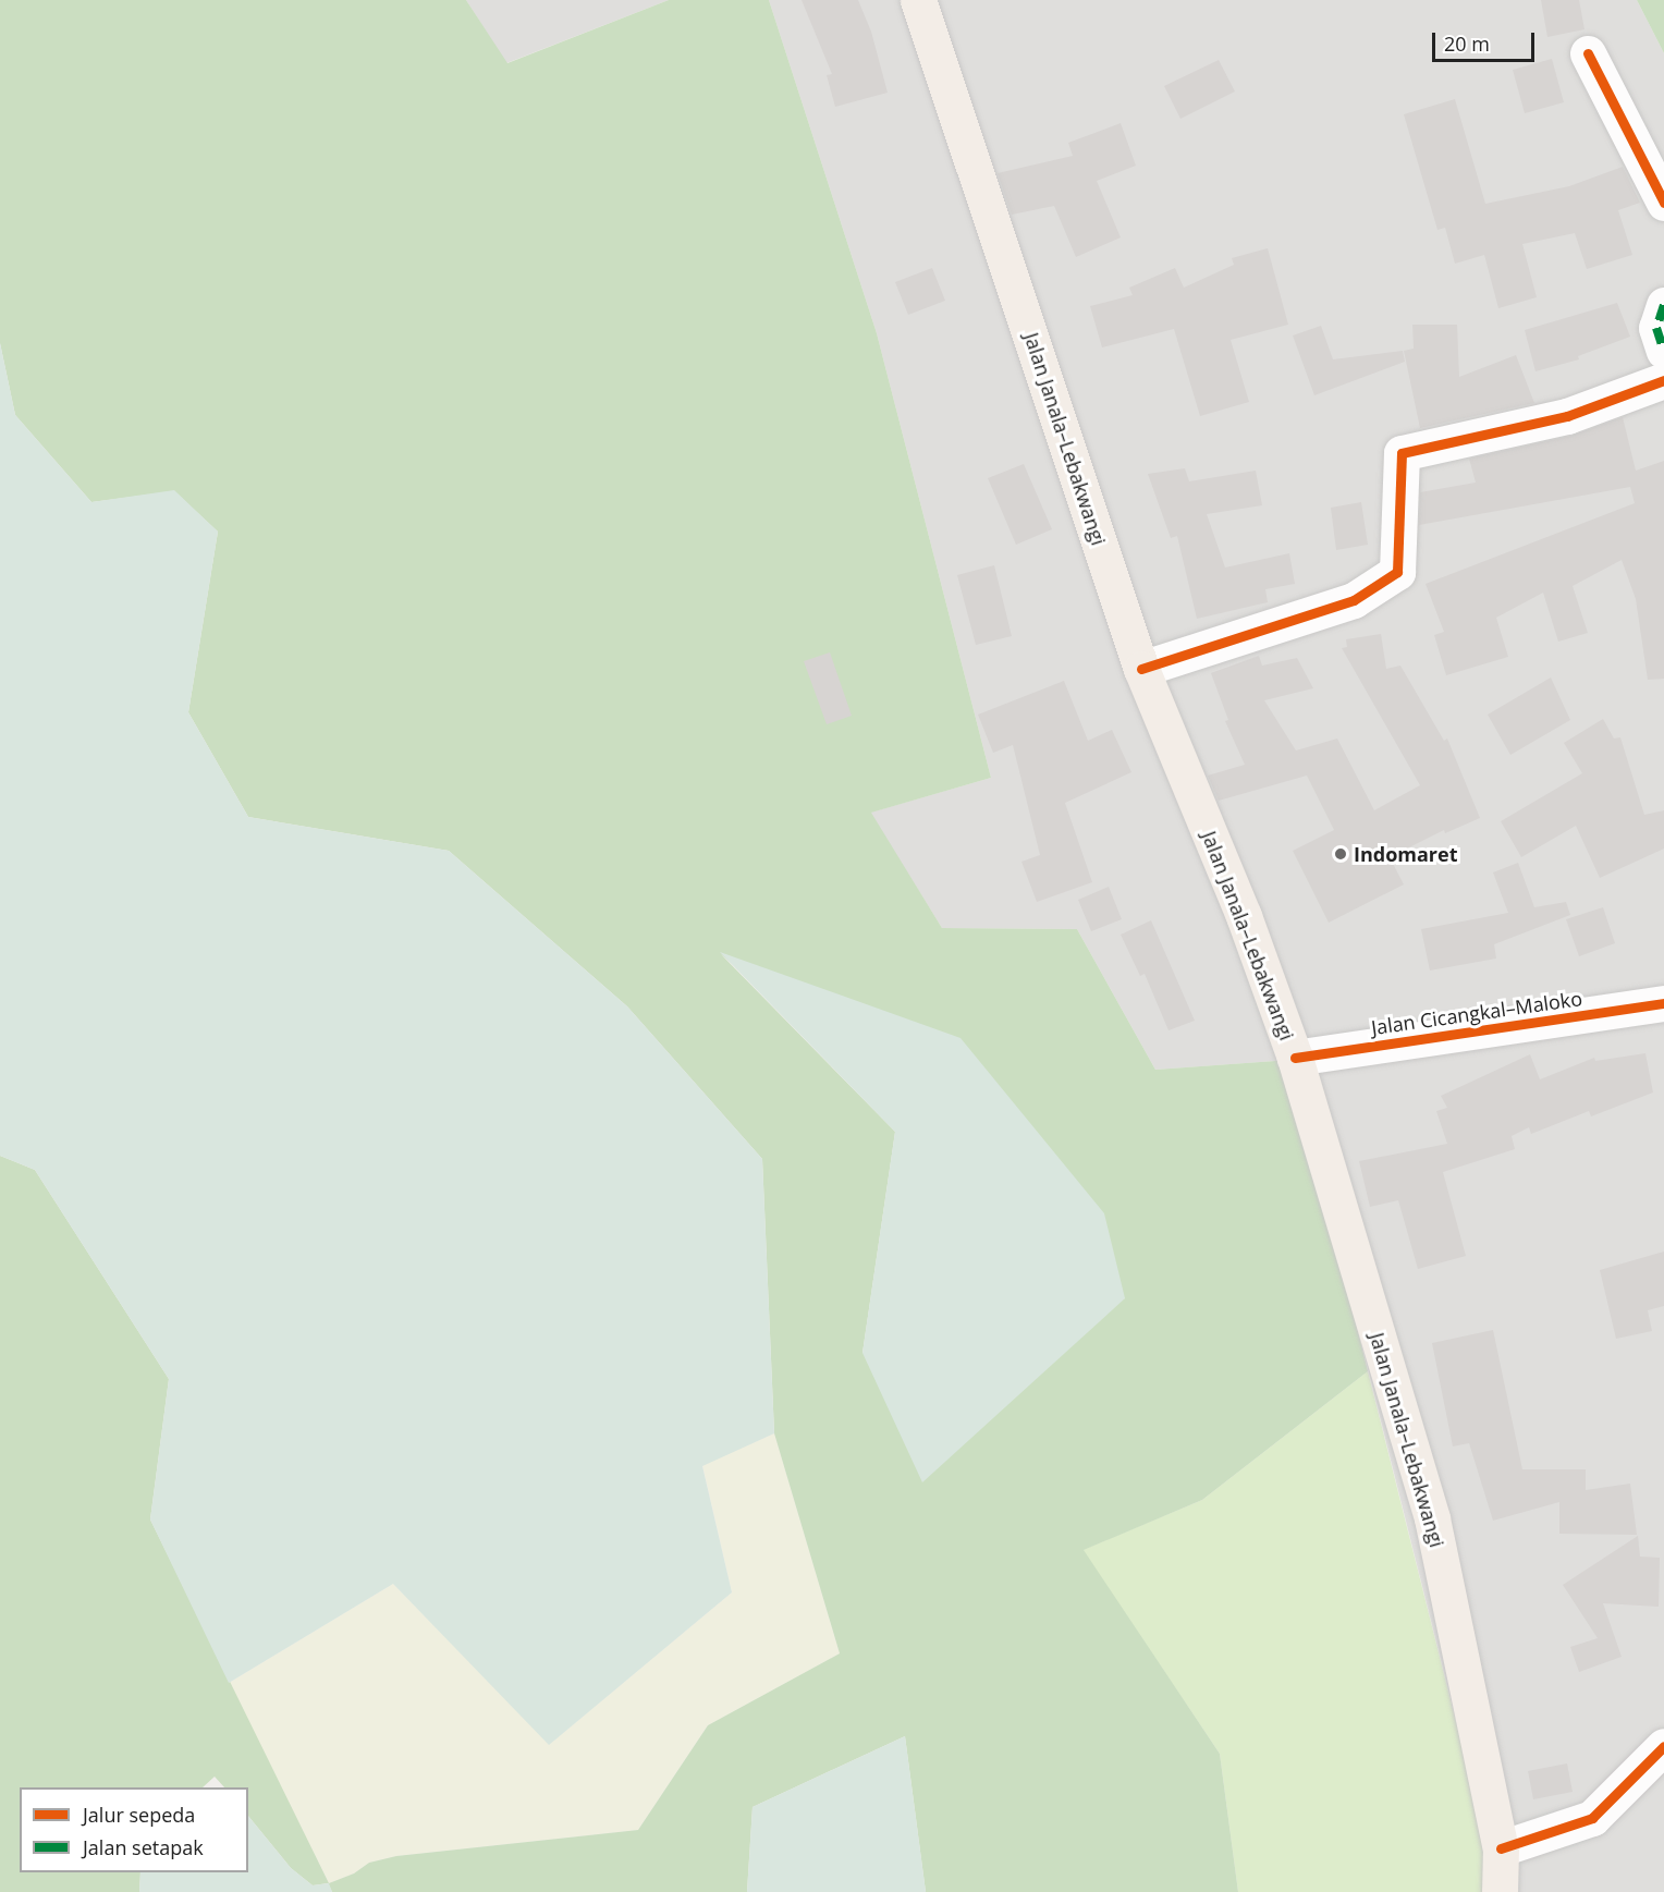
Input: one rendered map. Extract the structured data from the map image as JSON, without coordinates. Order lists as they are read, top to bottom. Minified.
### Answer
{"streets":{"main road":["Jalan Janala–Lebakwangi"],"street":["Jalan Cicangkal–Maloko"]},"crossings":[["Jalan Janala–Lebakwangi","Jalan Cicangkal–Maloko"]],"places":["Indomaret"],"legend":["Jalur sepeda","Jalan setapak"],"scale_bar":"20 m"}
